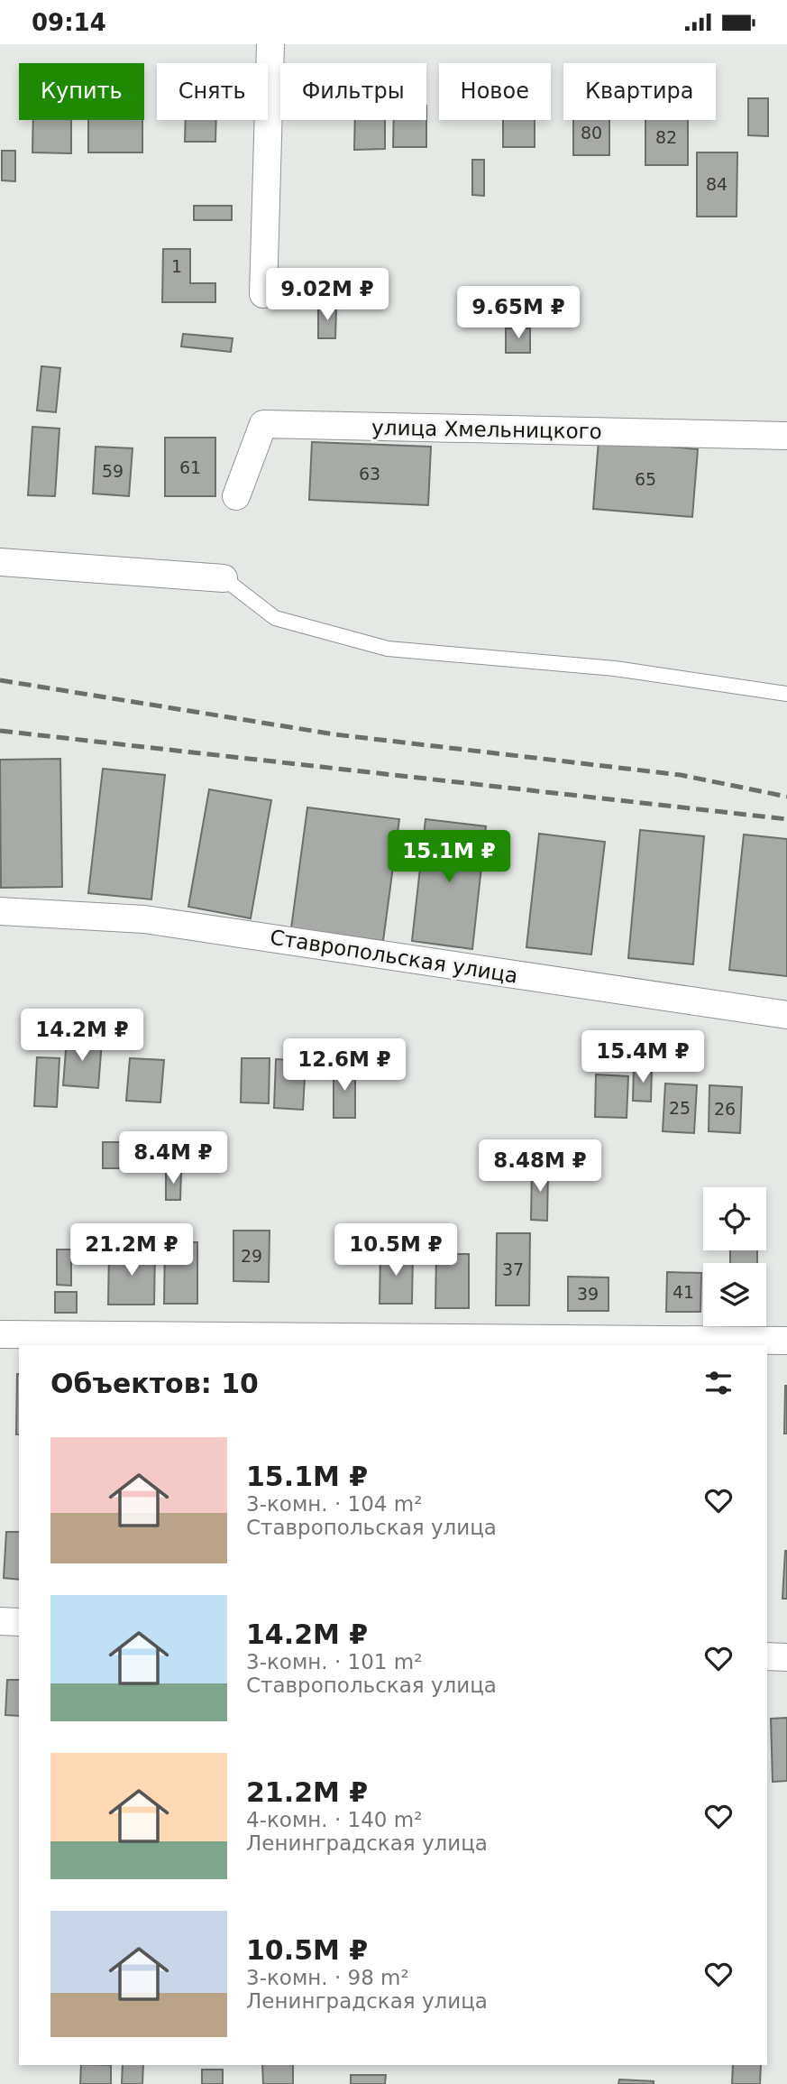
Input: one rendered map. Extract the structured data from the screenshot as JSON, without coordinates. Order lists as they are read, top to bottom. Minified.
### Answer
{"streets":{"street":["улица Хмельницкого","Ставропольская улица"]},"house_numbers":["80","82","84","1","61","59","63","65","25","26","29","37","41","39"],"page":{"status":"09:14","chip":["Купить","Снять","Фильтры","Новое","Квартира"],"price":["9.02M ₽","9.65M ₽","15.1M ₽","14.2M ₽","15.4M ₽","12.6M ₽","8.4M ₽","8.48M ₽","21.2M ₽","10.5M ₽"],"heading":"Объектов: 10","list":[{"name":"15.1M ₽","note":"3-комн. · 104 m² · Ставропольская улица"},{"name":"14.2M ₽","note":"3-комн. · 101 m² · Ставропольская улица"},{"name":"21.2M ₽","note":"4-комн. · 140 m² · Ленинградская улица"},{"name":"10.5M ₽","note":"3-комн. · 98 m² · Ленинградская улица"}]}}
